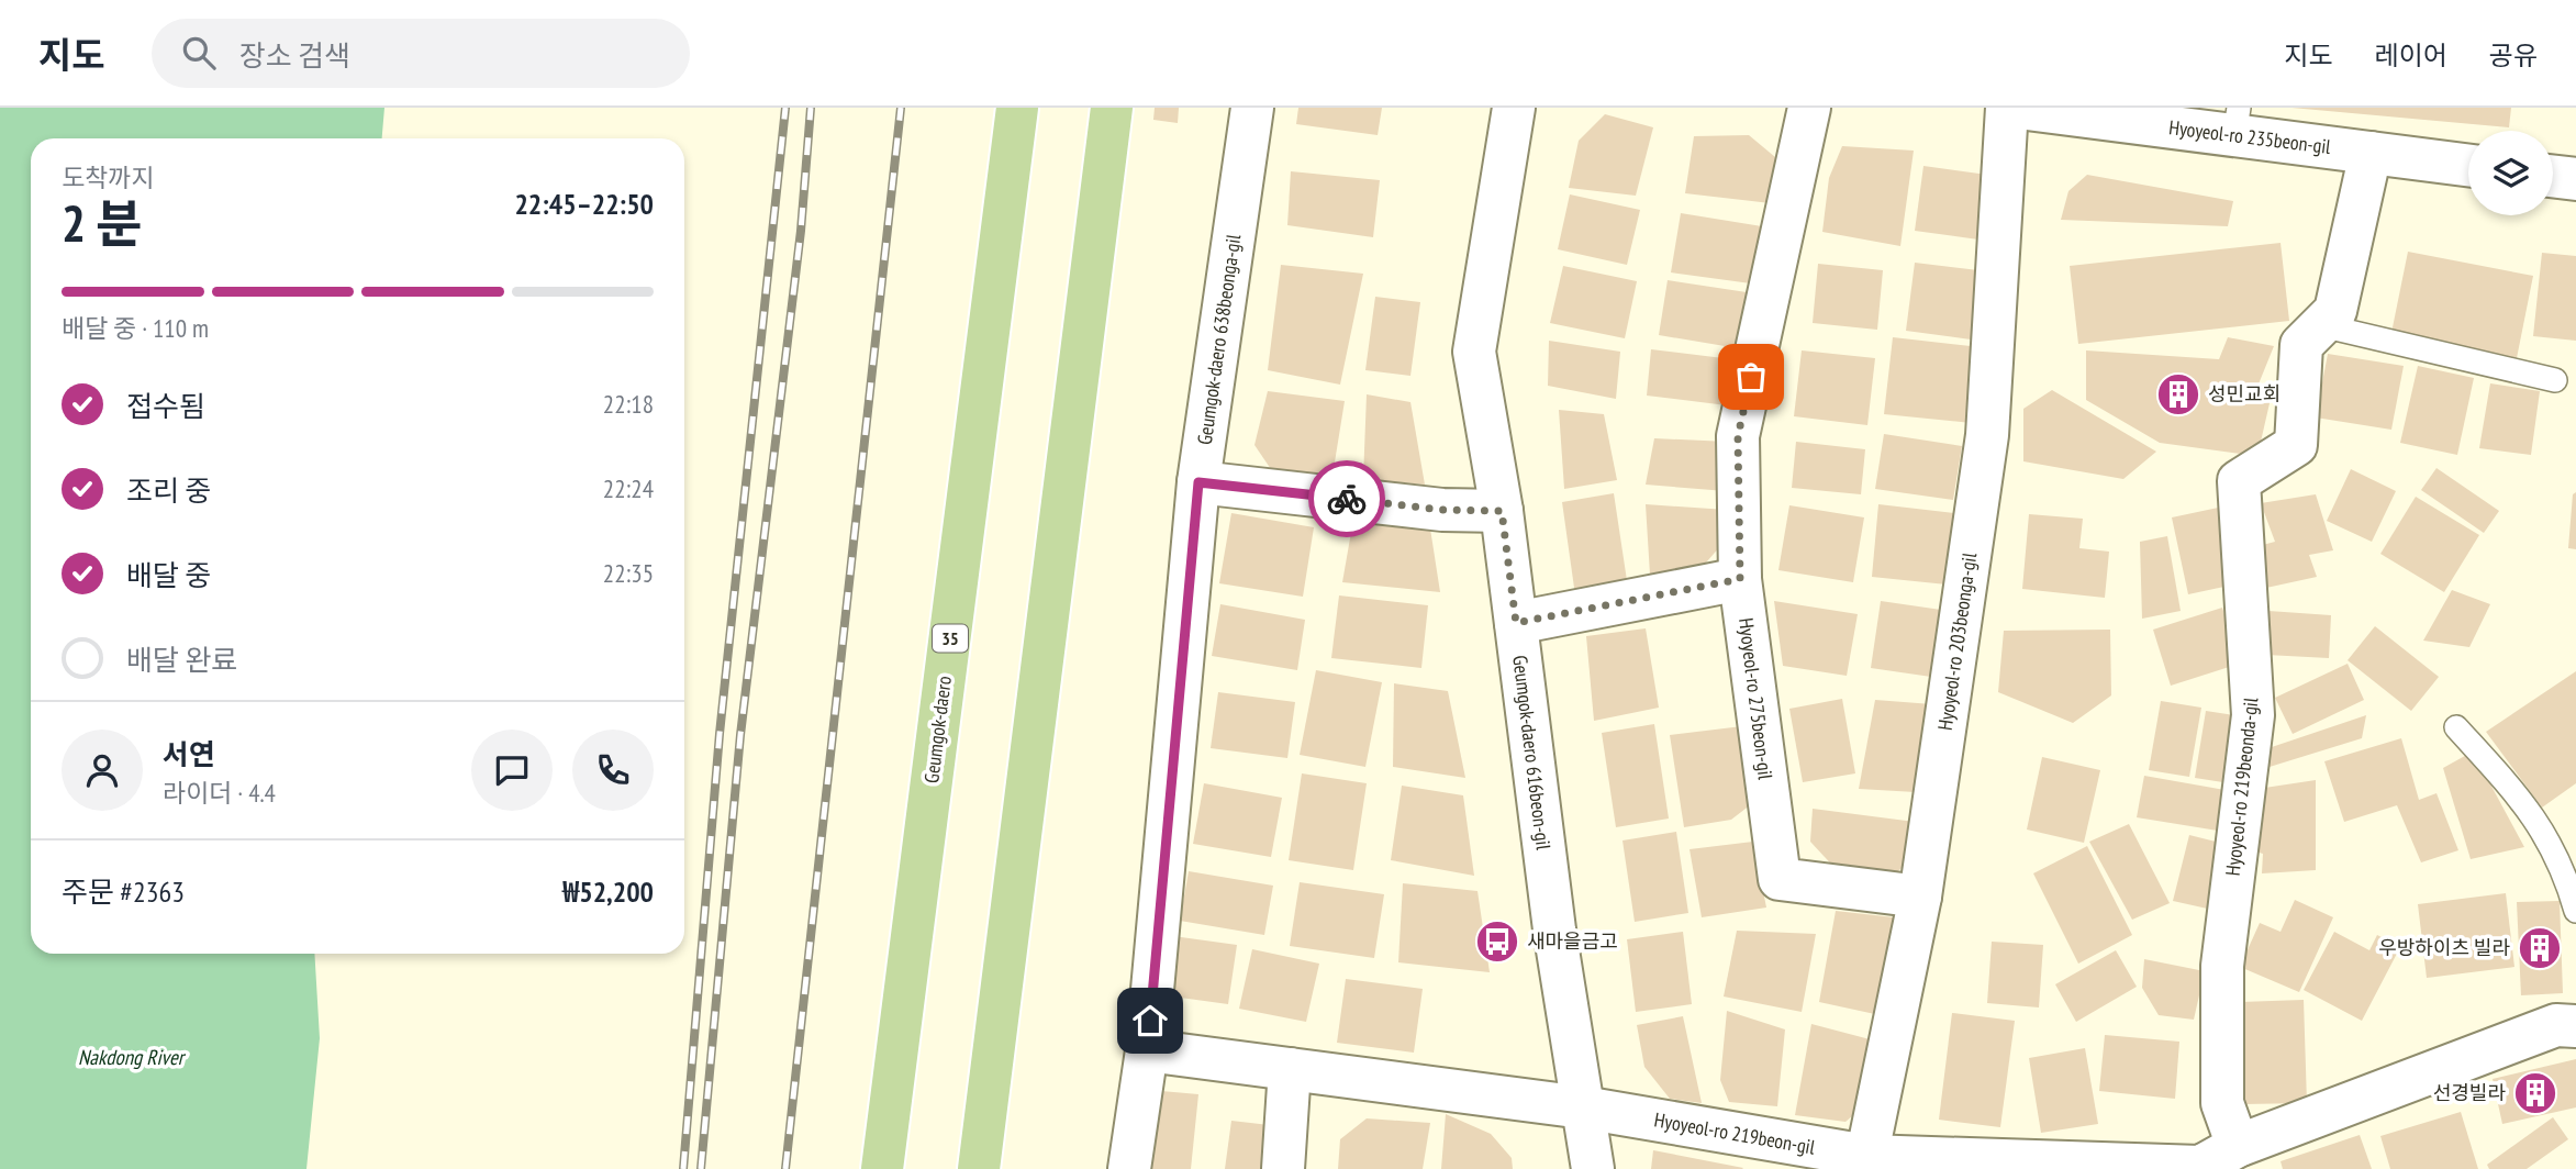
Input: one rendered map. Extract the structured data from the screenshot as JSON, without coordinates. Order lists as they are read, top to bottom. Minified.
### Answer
{"streets":{"main road":["35","Geumgok-daero"],"street":["Hyoyeol-ro 235beon-gil","Geumgok-daero 638beonga-gil","Hyoyeol-ro 203beonga-gil","Hyoyeol-ro 275beon-gil","Geumgok-daero 616beon-gil","Hyoyeol-ro 219beonda-gil","Hyoyeol-ro 219beon-gil"]},"crossings":[["Hyoyeol-ro 235beon-gil","Hyoyeol-ro 219beonda-gil"],["Geumgok-daero 638beonga-gil","Hyoyeol-ro 219beon-gil"],["Hyoyeol-ro 203beonga-gil","Hyoyeol-ro 275beon-gil"],["Hyoyeol-ro 203beonga-gil","Hyoyeol-ro 219beon-gil"],["Geumgok-daero 616beon-gil","Hyoyeol-ro 219beon-gil"],["Hyoyeol-ro 219beonda-gil","Hyoyeol-ro 219beon-gil"]],"water":["Nakdong River"],"places":{"building":["성민교회","우방하이츠 빌라","선경빌라"],"bus stop":["새마을금고"]},"page":{"header":"지도","search":"장소 검색","nav":["지도","레이어","공유"],"heading":["2 분","도착까지","22:45–22:50"],"panel":["서연","라이더 · 4.4","주문 #2363","₩52,200"],"bar":"배달 중 · 110 m","list":[["접수됨","22:18"],["조리 중","22:24"],["배달 중","22:35"],"배달 완료"]}}
